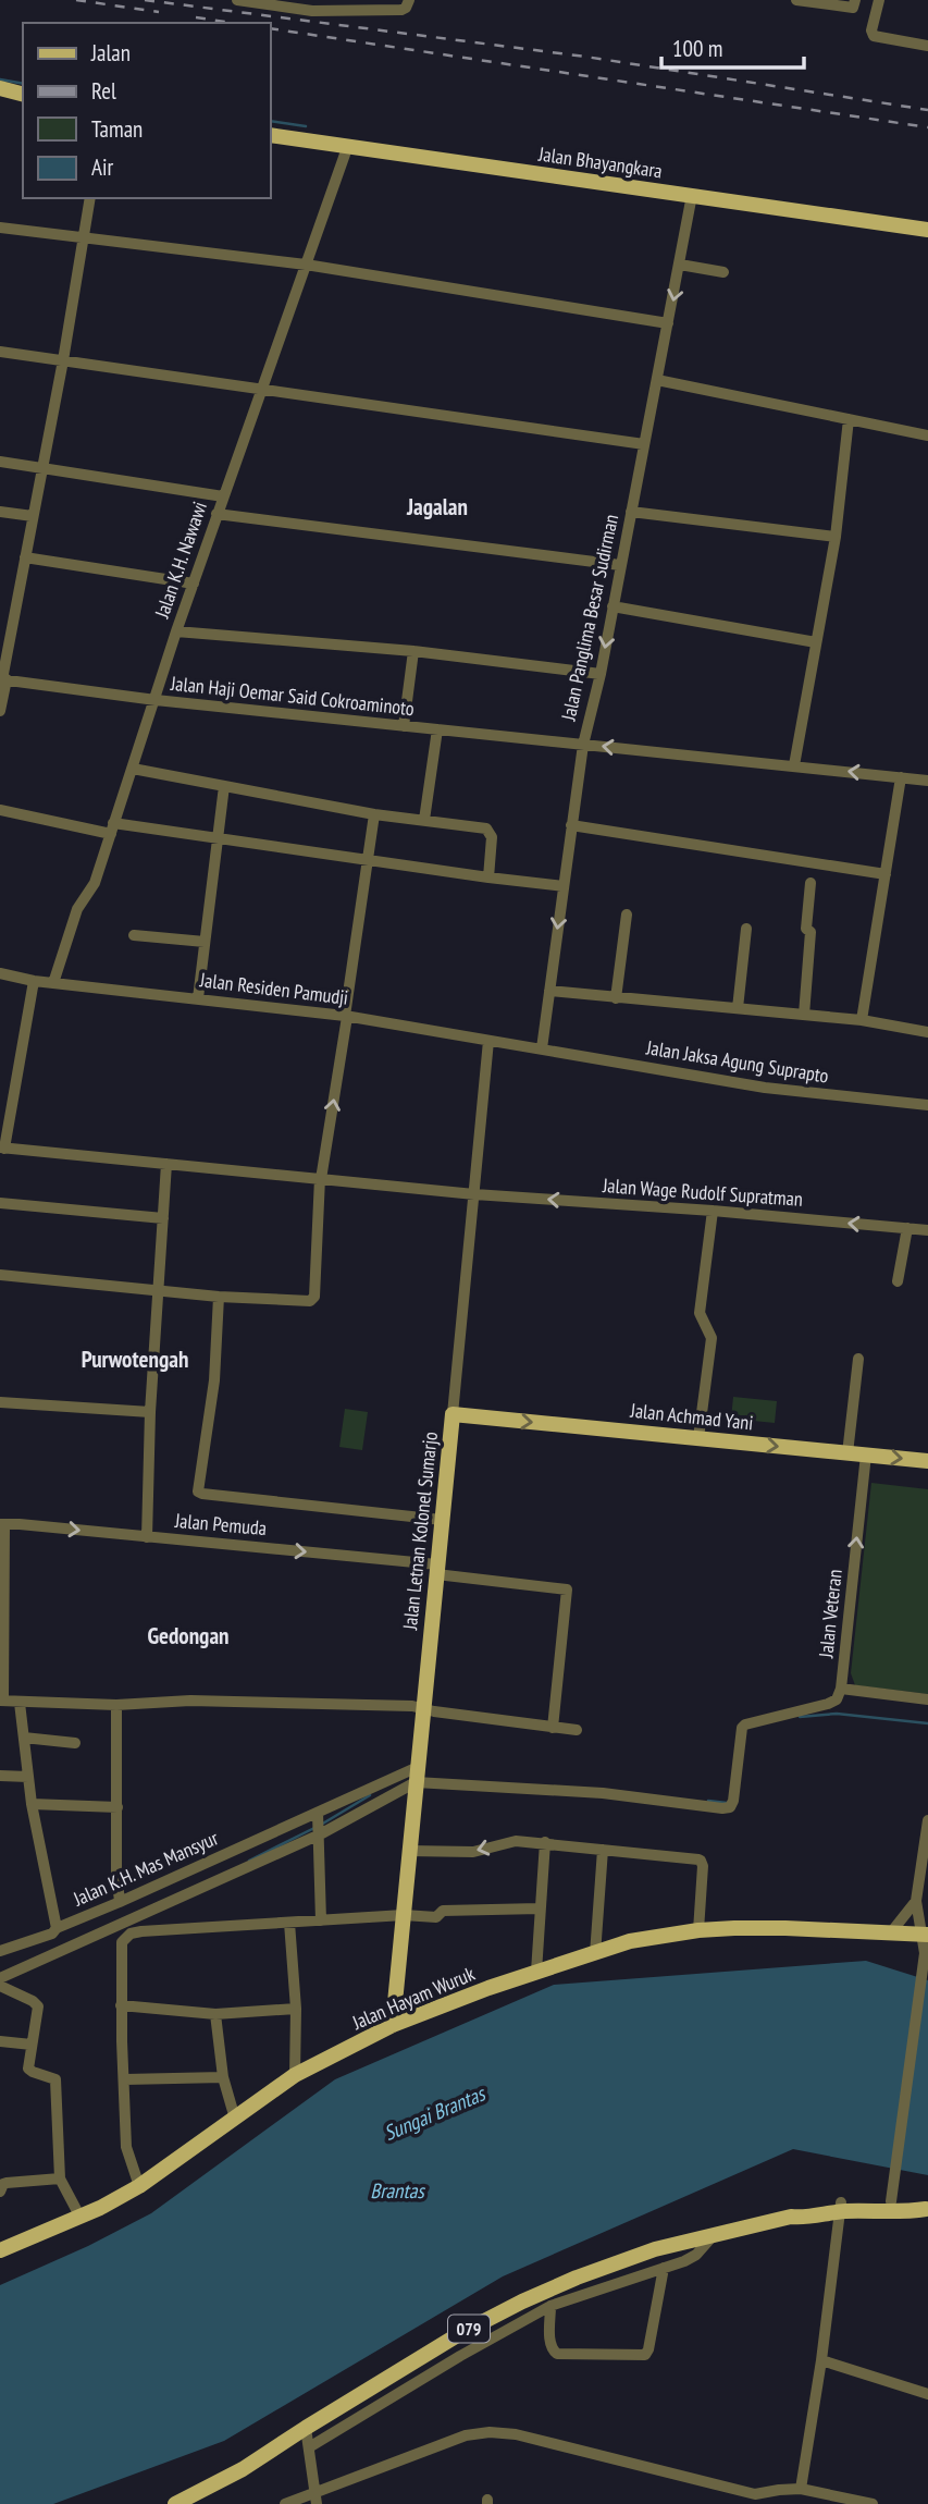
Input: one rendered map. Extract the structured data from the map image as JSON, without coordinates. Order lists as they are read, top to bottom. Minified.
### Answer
{"streets":{"main road":["Jalan Bhayangkara","Jalan Achmad Yani","Jalan Letnan Kolonel Sumarjo","Jalan Hayam Wuruk","079"],"street":["Jalan K.H. Nawawi","Jalan Panglima Besar Sudirman","Jalan Haji Oemar Said Cokroaminoto","Jalan Residen Pamudji","Jalan Jaksa Agung Suprapto","Jalan Wage Rudolf Supratman","Jalan Pemuda","Jalan Veteran","Jalan K.H. Mas Mansyur"]},"crossings":[["Jalan Bhayangkara","Jalan K.H. Nawawi"],["Jalan Bhayangkara","Jalan Panglima Besar Sudirman"],["Jalan K.H. Nawawi","Jalan Haji Oemar Said Cokroaminoto"],["Jalan K.H. Nawawi","Jalan Residen Pamudji"],["Jalan Panglima Besar Sudirman","Jalan Haji Oemar Said Cokroaminoto"],["Jalan Panglima Besar Sudirman","Jalan Residen Pamudji"],["Jalan Panglima Besar Sudirman","Jalan Jaksa Agung Suprapto"],["Jalan Residen Pamudji","Jalan Jaksa Agung Suprapto"],["Jalan Residen Pamudji","Jalan Letnan Kolonel Sumarjo"],["Jalan Wage Rudolf Supratman","Jalan Letnan Kolonel Sumarjo"],["Jalan Achmad Yani","Jalan Letnan Kolonel Sumarjo"],["Jalan Achmad Yani","Jalan Veteran"],["Jalan Pemuda","Jalan Letnan Kolonel Sumarjo"],["Jalan Letnan Kolonel Sumarjo","Jalan K.H. Mas Mansyur"],["Jalan Letnan Kolonel Sumarjo","Jalan Hayam Wuruk"]],"one_way":["Jalan Wage Rudolf Supratman","Jalan Achmad Yani","Jalan Pemuda","Jalan Veteran"],"districts":["Jagalan","Purwotengah","Gedongan"],"water":["Sungai Brantas","Brantas"],"legend":["Jalan","Rel","Taman","Air"],"scale_bar":"100 m"}
